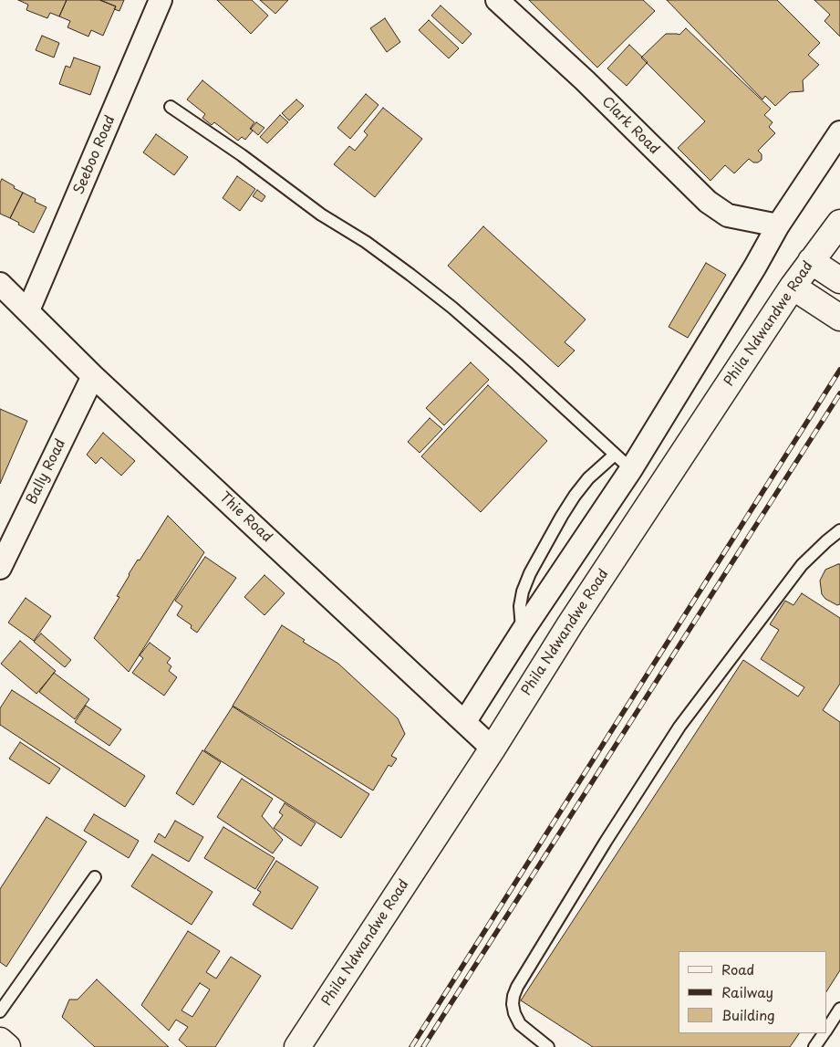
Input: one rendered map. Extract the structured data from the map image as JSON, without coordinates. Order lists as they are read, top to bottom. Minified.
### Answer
{"streets":{"street":["Clark Road","Seeboo Road","Phila Ndwandwe Road","Bally Road","Thie Road"]},"crossings":[["Seeboo Road","Thie Road"],["Phila Ndwandwe Road","Thie Road"],["Bally Road","Thie Road"]],"legend":["Road","Railway","Building"]}
